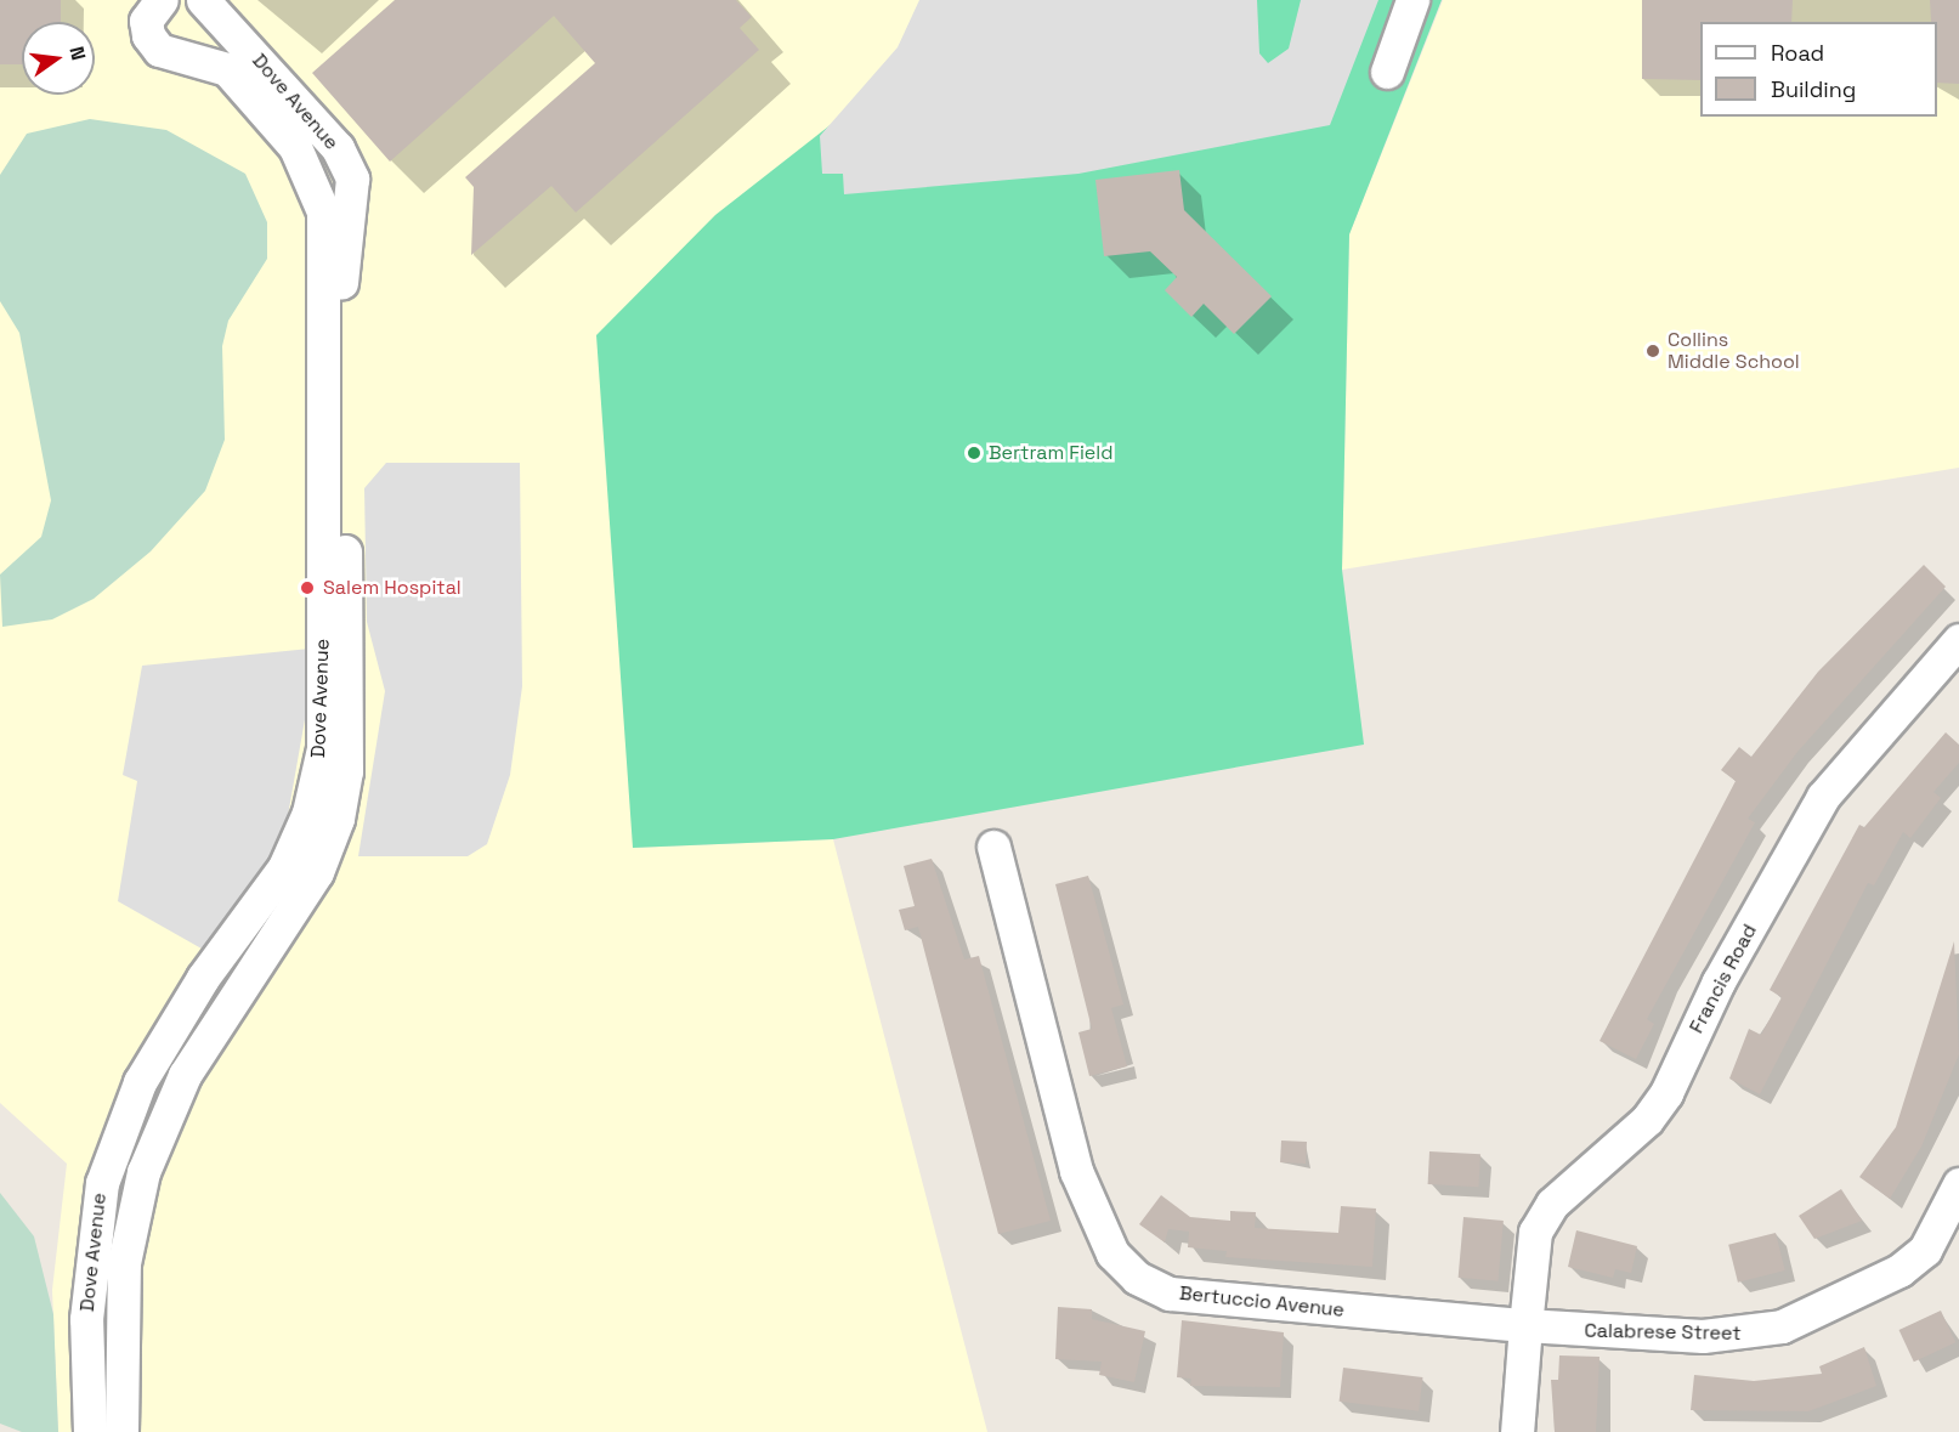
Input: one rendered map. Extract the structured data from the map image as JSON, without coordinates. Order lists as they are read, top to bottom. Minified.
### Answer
{"streets":{"street":["Dove Avenue","Francis Road","Bertuccio Avenue","Calabrese Street"]},"crossings":[["Francis Road","Bertuccio Avenue"],["Francis Road","Calabrese Street"],["Bertuccio Avenue","Calabrese Street"]],"places":["Collins Middle School","Bertram Field","Salem Hospital"],"legend":["Road","Building"],"north":"right"}
